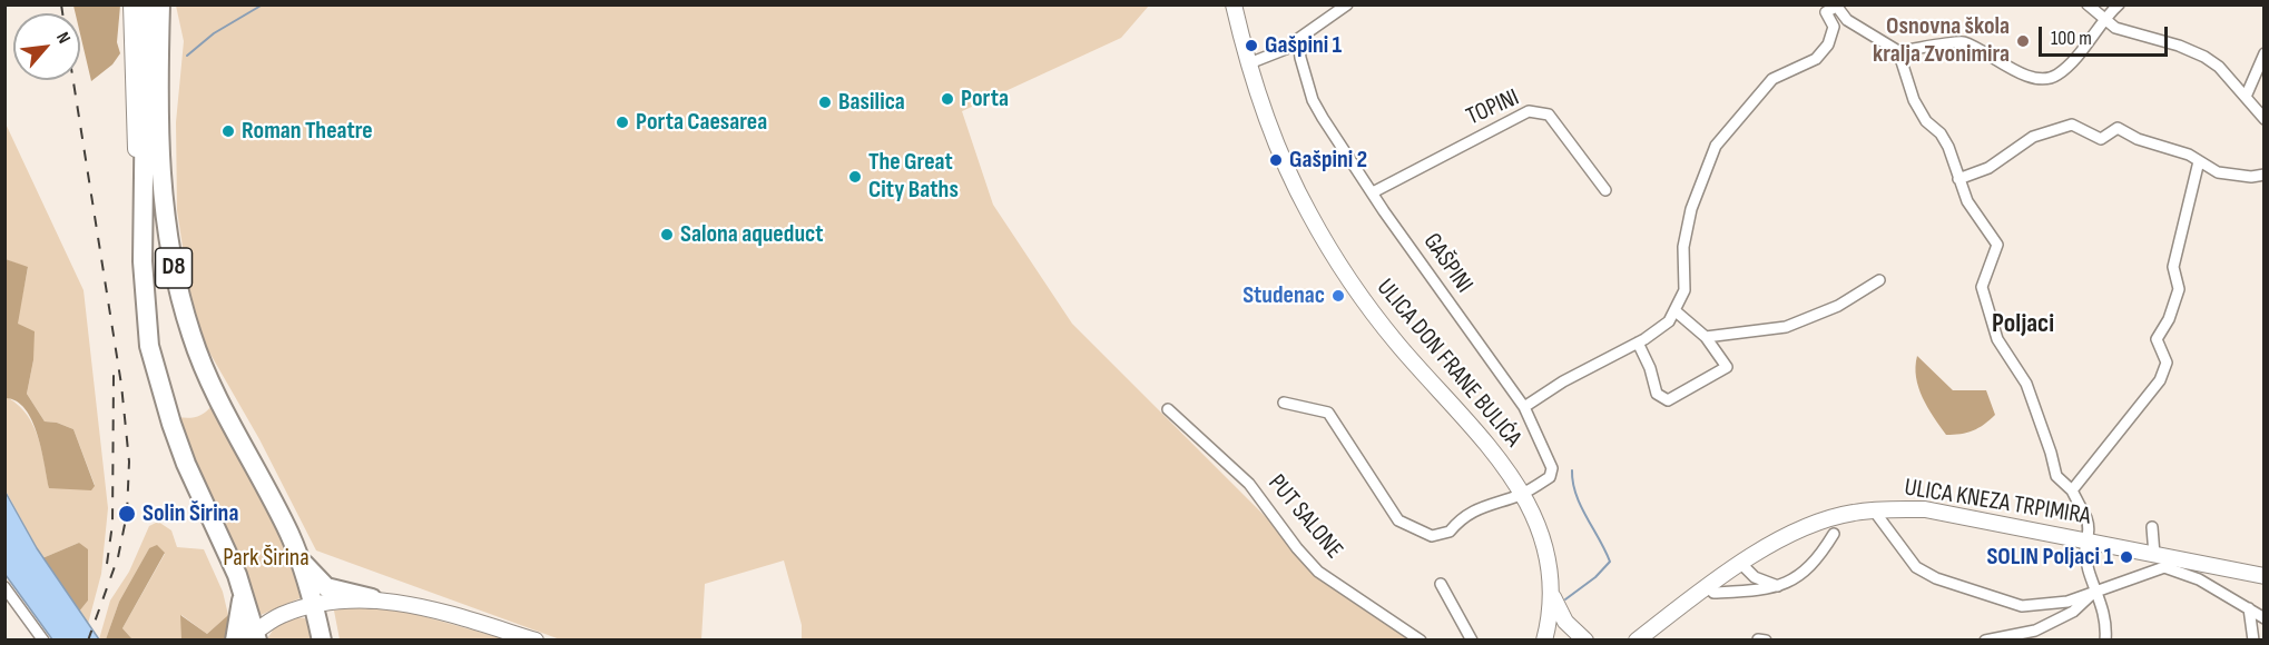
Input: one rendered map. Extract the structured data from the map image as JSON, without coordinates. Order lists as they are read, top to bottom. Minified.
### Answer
{"streets":{"highway":["D8"],"main road":["ULICA DON FRANE BULIĆA","ULICA KNEZA TRPIMIRA"],"street":["TOPINI","GAŠPINI","PUT SALONE"]},"crossings":[["TOPINI","GAŠPINI"],["GAŠPINI","ULICA DON FRANE BULIĆA"]],"districts":["Poljaci"],"parks":["Park Širina"],"places":["Osnovna škola kralja Zvonimira","Gašpini 1","Porta","Basilica","Porta Caesarea","Roman Theatre","Gašpini 2","The Great City Baths","Salona aqueduct","Studenac","Solin Širina","SOLIN Poljaci 1"],"scale_bar":"100 m","north":"top right"}
